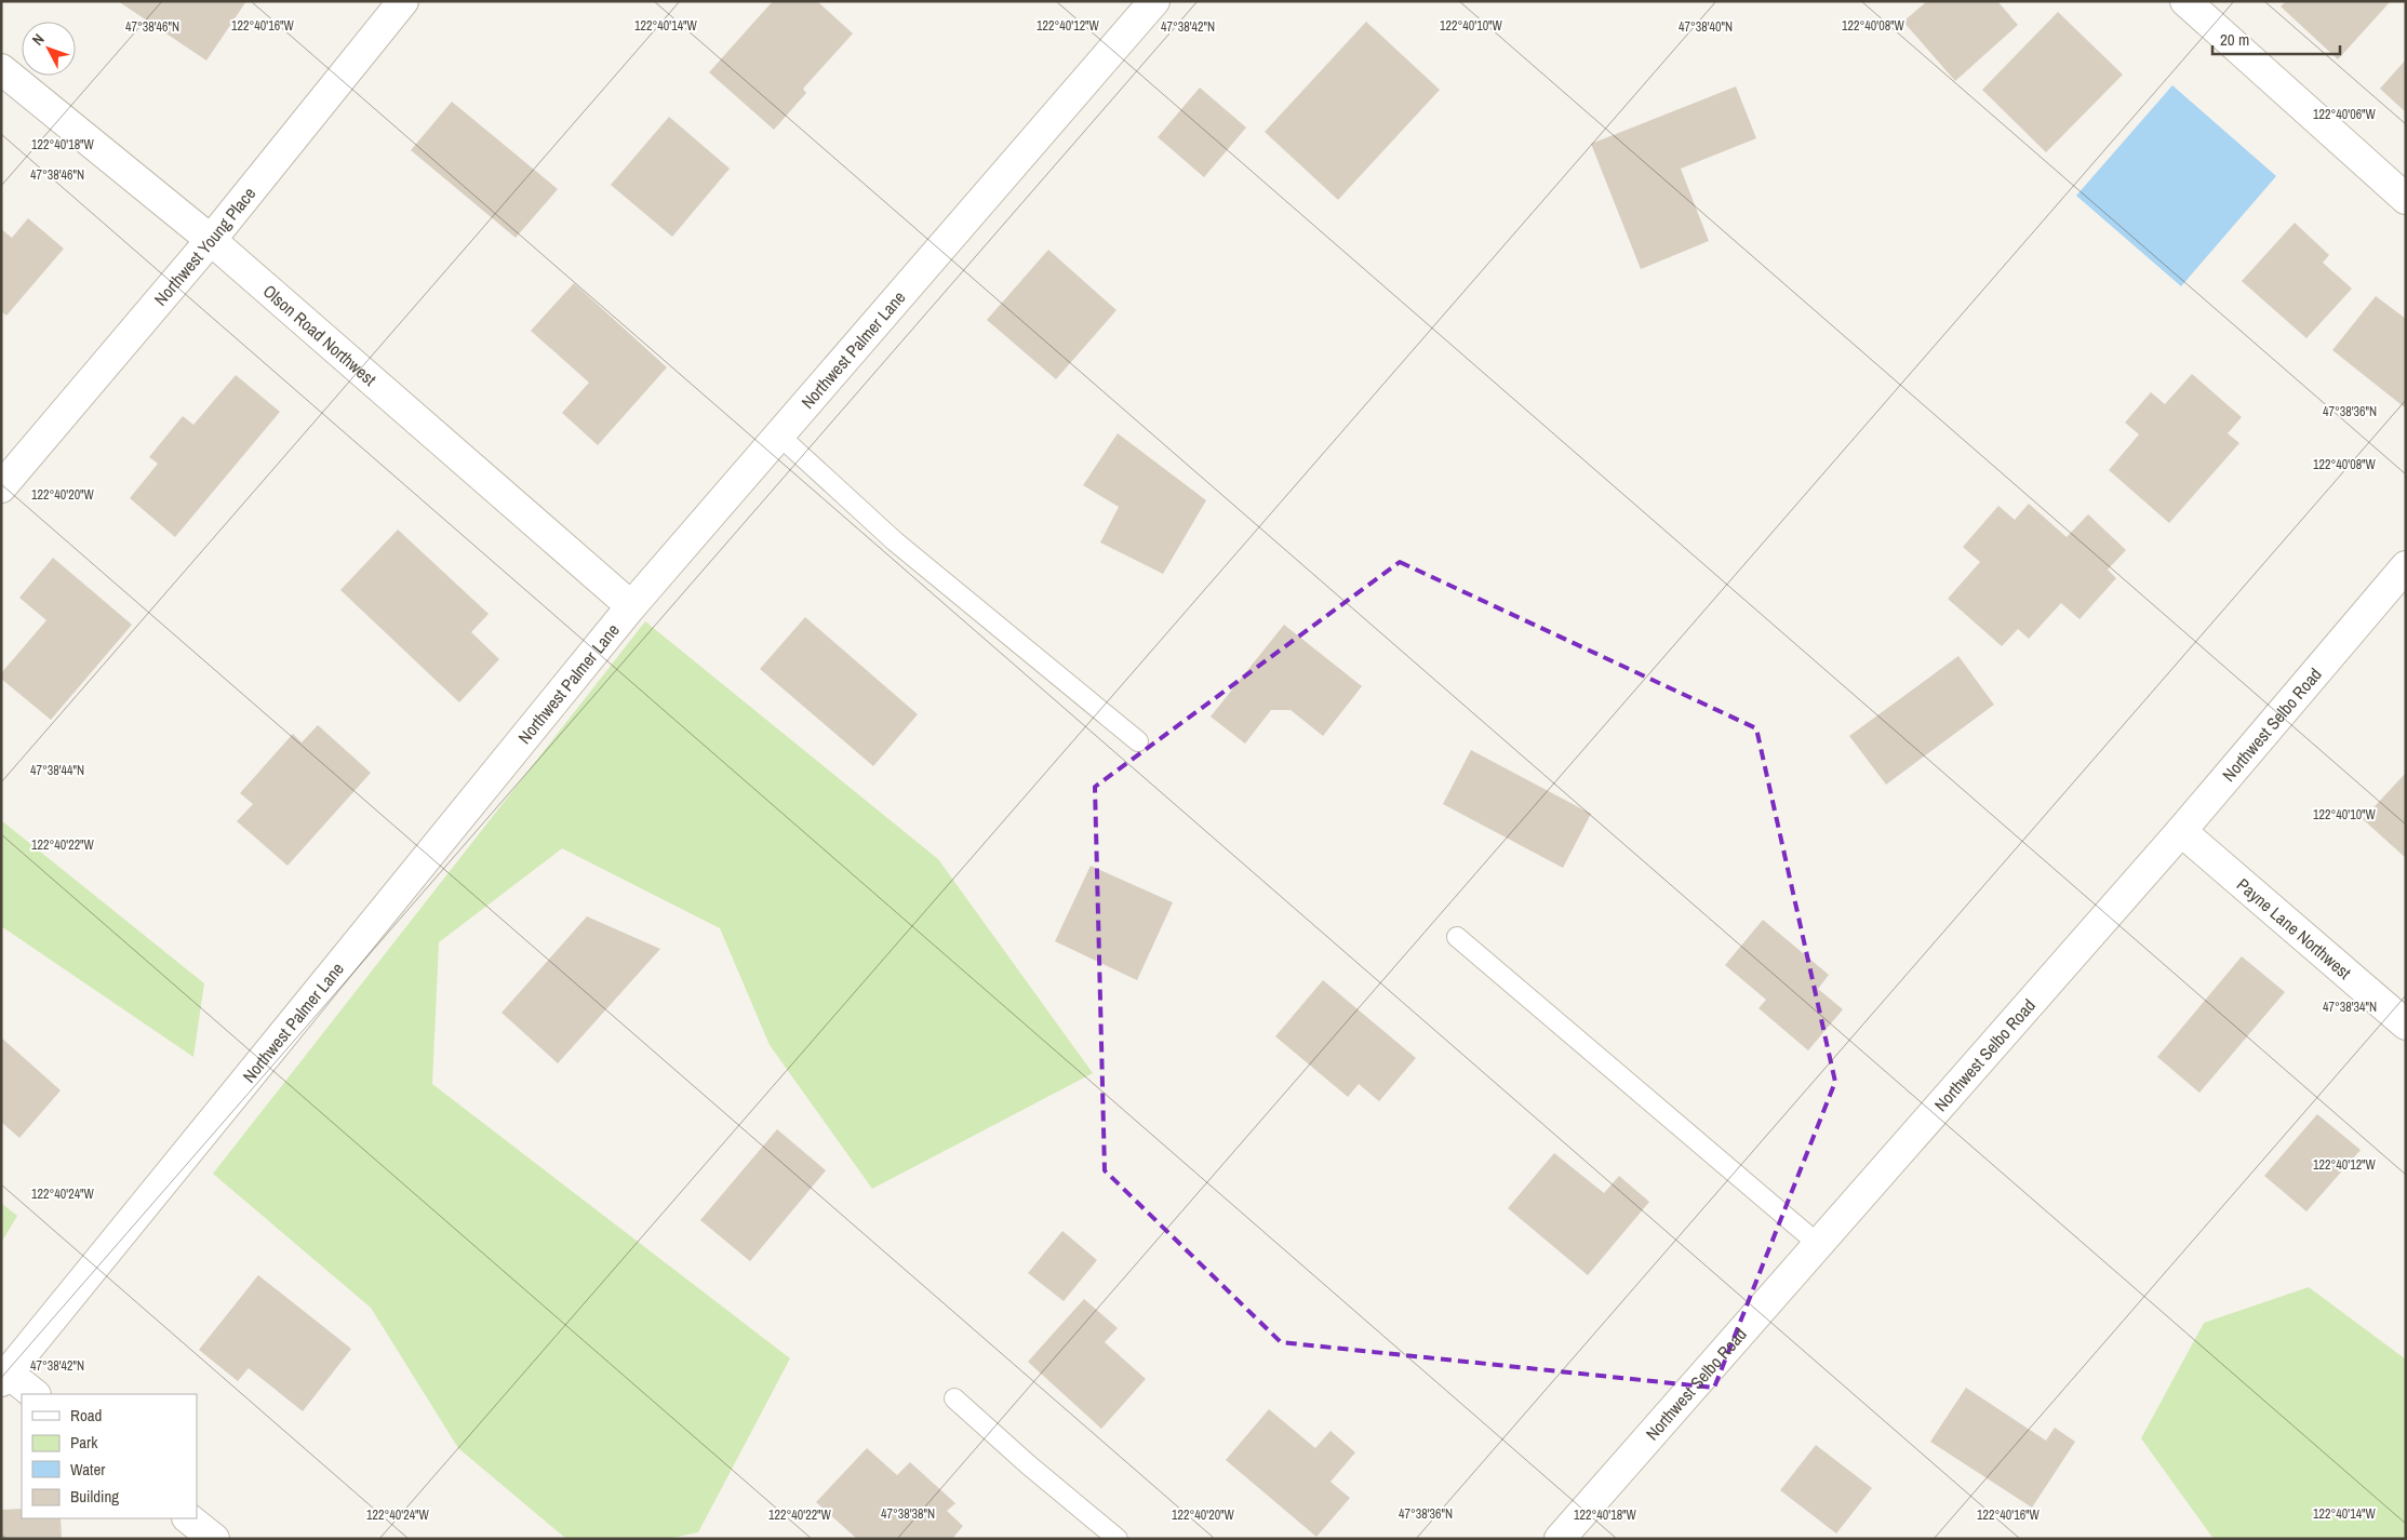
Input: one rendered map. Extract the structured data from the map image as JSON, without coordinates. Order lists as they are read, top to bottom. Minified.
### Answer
{"streets":{"street":["Northwest Young Place","Olson Road Northwest","Northwest Palmer Lane","Northwest Selbo Road","Payne Lane Northwest"]},"crossings":[["Northwest Young Place","Olson Road Northwest"],["Olson Road Northwest","Northwest Palmer Lane"],["Northwest Selbo Road","Payne Lane Northwest"]],"legend":["Road","Park","Water","Building"],"scale_bar":"20 m","north":"top left","coordinates":["122°40'16\"W","122°40'14\"W","122°40'12\"W","122°40'10\"W","122°40'08\"W","47°38'46\"N","47°38'42\"N","47°38'40\"N","122°40'06\"W","122°40'18\"W","47°38'36\"N","122°40'20\"W","47°38'44\"N","122°40'22\"W","47°38'34\"N","122°40'24\"W","47°38'38\"N"]}
